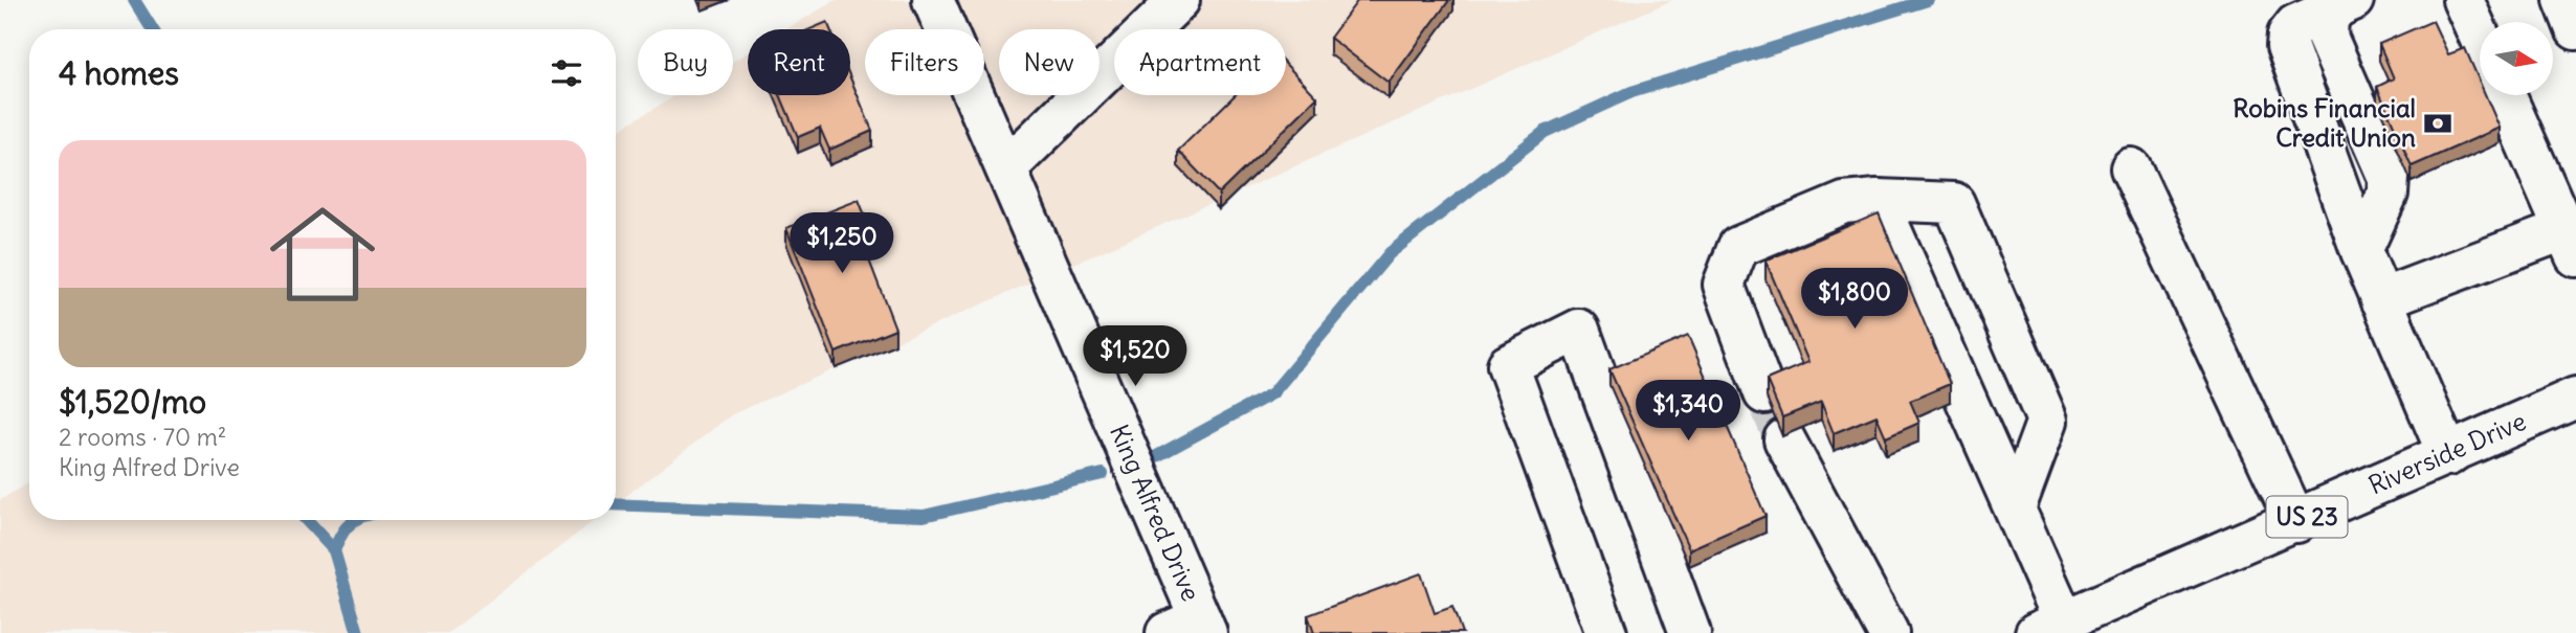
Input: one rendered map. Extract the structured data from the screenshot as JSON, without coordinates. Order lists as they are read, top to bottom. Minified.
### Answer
{"streets":{"street":["Riverside Drive","King Alfred Drive","US 23"]},"places":{"bank":["Robins Financial Credit Union"]},"north":"right","page":{"chip":["Buy","Rent","Filters","New","Apartment"],"heading":"4 homes","list":[{"name":"$1,520/mo","note":"2 rooms · 70 m² · King Alfred Drive"}],"price":["$1,250","$1,800","$1,520","$1,340"]}}
